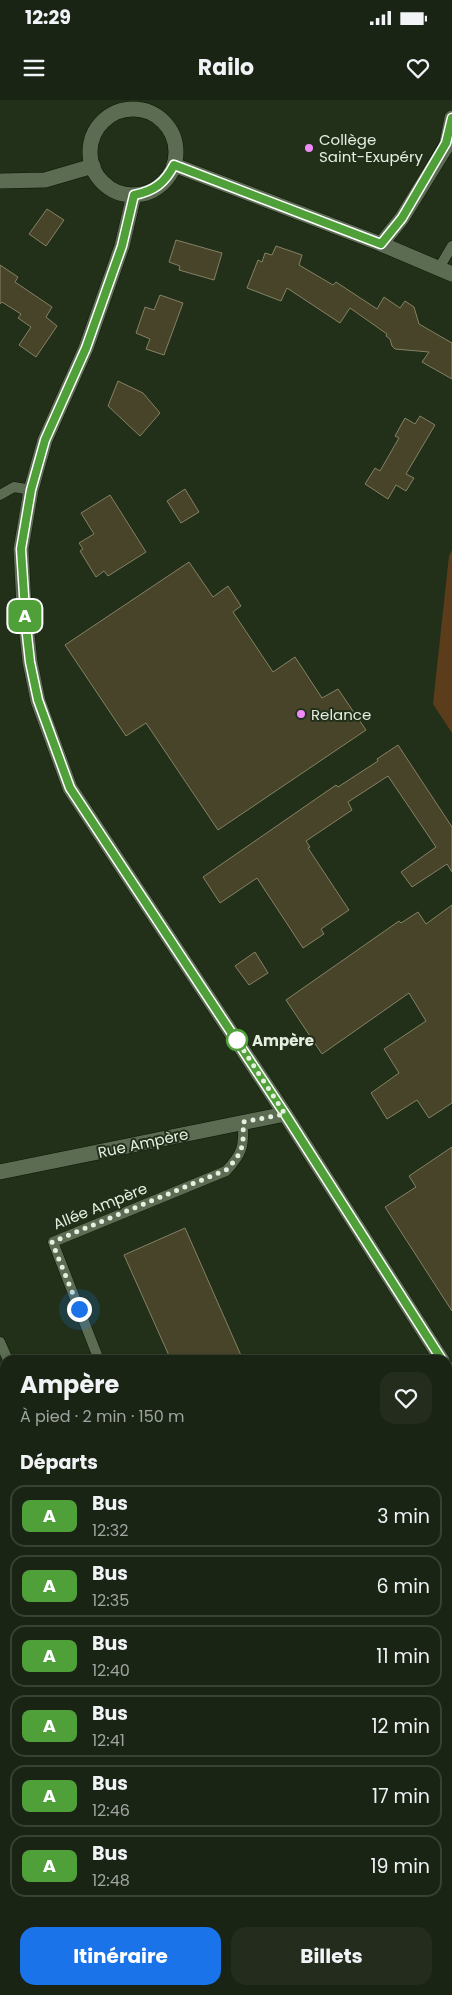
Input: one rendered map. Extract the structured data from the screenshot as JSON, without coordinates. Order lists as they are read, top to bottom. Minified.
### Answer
{"streets":{"street":["Rue Ampère"],"lane":["Allée Ampère"]},"crossings":[["Rue Ampère","Allée Ampère"]],"places":["Collège Saint-Exupéry","Relance","Ampère"],"lines":["bus line A"],"page":{"status":"12:29","header":"Railo","on_map":"A","heading":[["Ampère","À pied · 2 min · 150 m"],"Départs"],"list":[{"mark":"A","name":"Bus","note":"12:32","value":"3 min"},{"mark":"A","name":"Bus","note":"12:35","value":"6 min"},{"mark":"A","name":"Bus","note":"12:40","value":"11 min"},{"mark":"A","name":"Bus","note":"12:41","value":"12 min"},{"mark":"A","name":"Bus","note":"12:46","value":"17 min"},{"mark":"A","name":"Bus","note":"12:48","value":"19 min"}],"buttons":["Itinéraire","Billets"]}}
